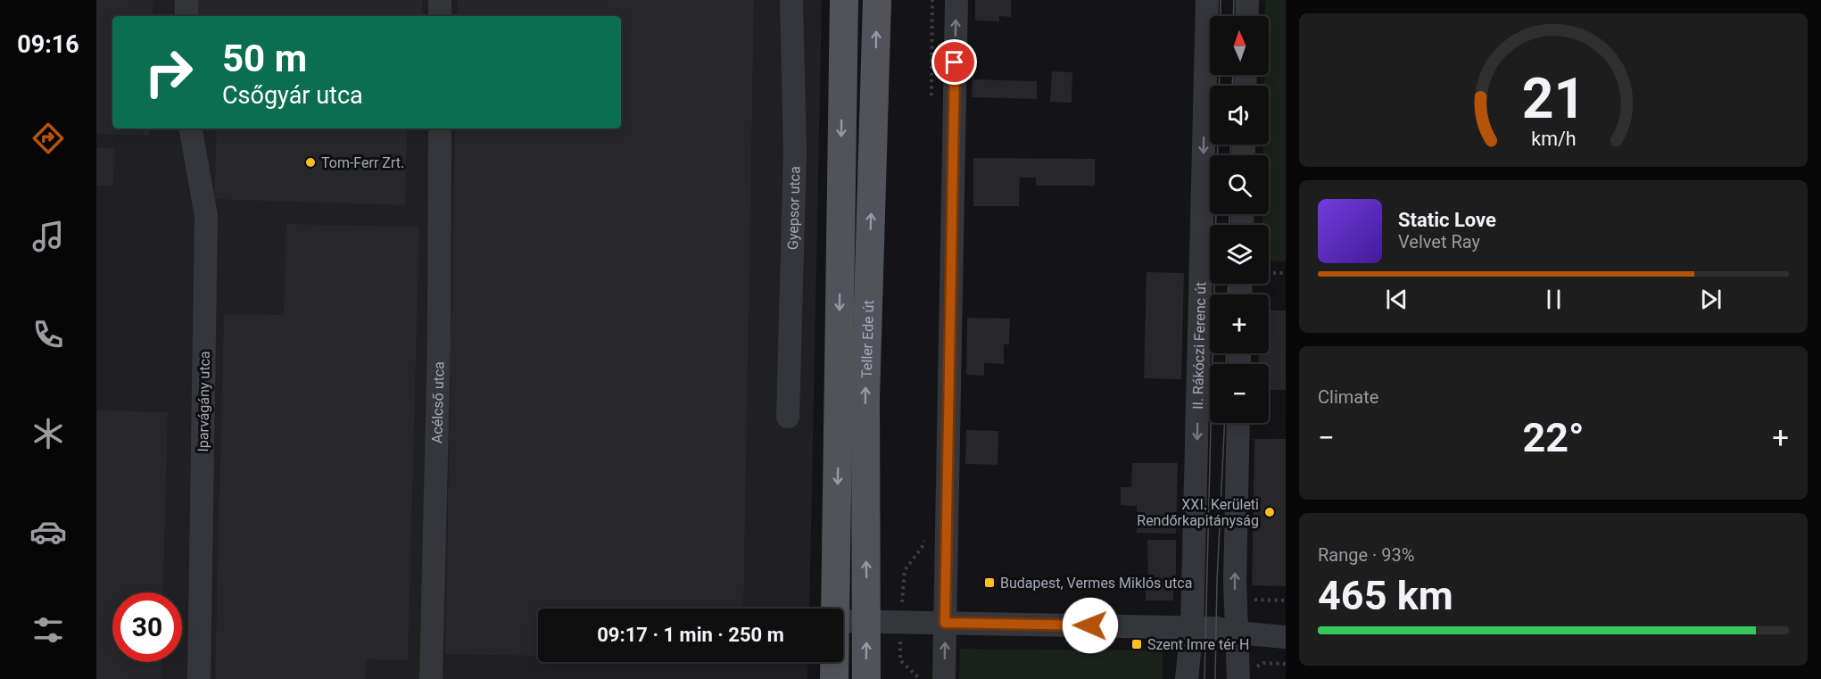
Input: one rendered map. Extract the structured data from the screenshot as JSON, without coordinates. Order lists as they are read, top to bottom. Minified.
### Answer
{"streets":{"main road":["Teller Ede út"],"street":["Gyepsor utca","II. Rákóczi Ferenc út","Iparvágány utca","Acélcső utca"]},"places":{"other":["Tom-Ferr Zrt.","XXI. Kerületi Rendőrkapitányság"],"transit":["Budapest, Vermes Miklós utca","Szent Imre tér H"]},"north":"top","page":{"tabs":"09:16","map_buttons":["+","−"],"turn":["50 m","Csőgyár utca"],"song":["Static Love","Velvet Ray"],"tile":["Climate",["Range · 93%","465 km"]],"heat":["−","22°","+"],"limit":"30","trip":"09:17 · 1 min · 250 m","gauge":["21","km/h"]}}
